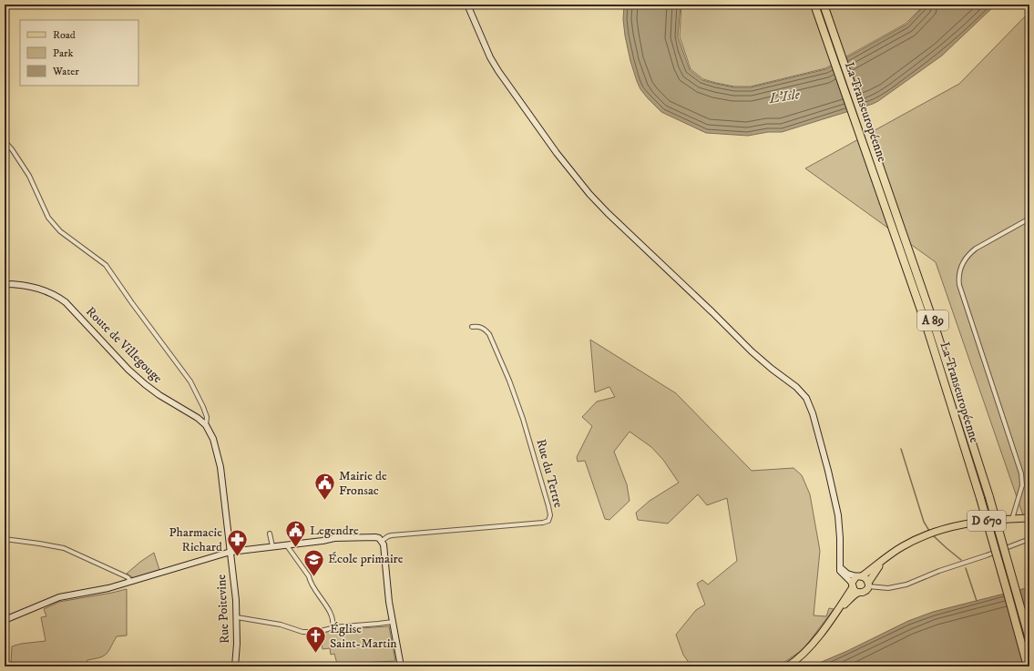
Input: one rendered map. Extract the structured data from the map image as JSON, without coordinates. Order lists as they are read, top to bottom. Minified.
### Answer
{"streets":{"highway":["La Transeuropéenne","A 89"],"main road":["D 670"],"street":["Route de Villegouge","Rue du Tertre","Rue Poitevine"]},"crossings":[["Route de Villegouge","Rue Poitevine"]],"water":["L'Isle"],"places":{"public building":["Mairie de Fronsac","Legendre"],"pharmacy":["Pharmacie Richard"],"school or university":["École primaire"],"church":["Église Saint-Martin"]},"legend":["Road","Park","Water"]}
